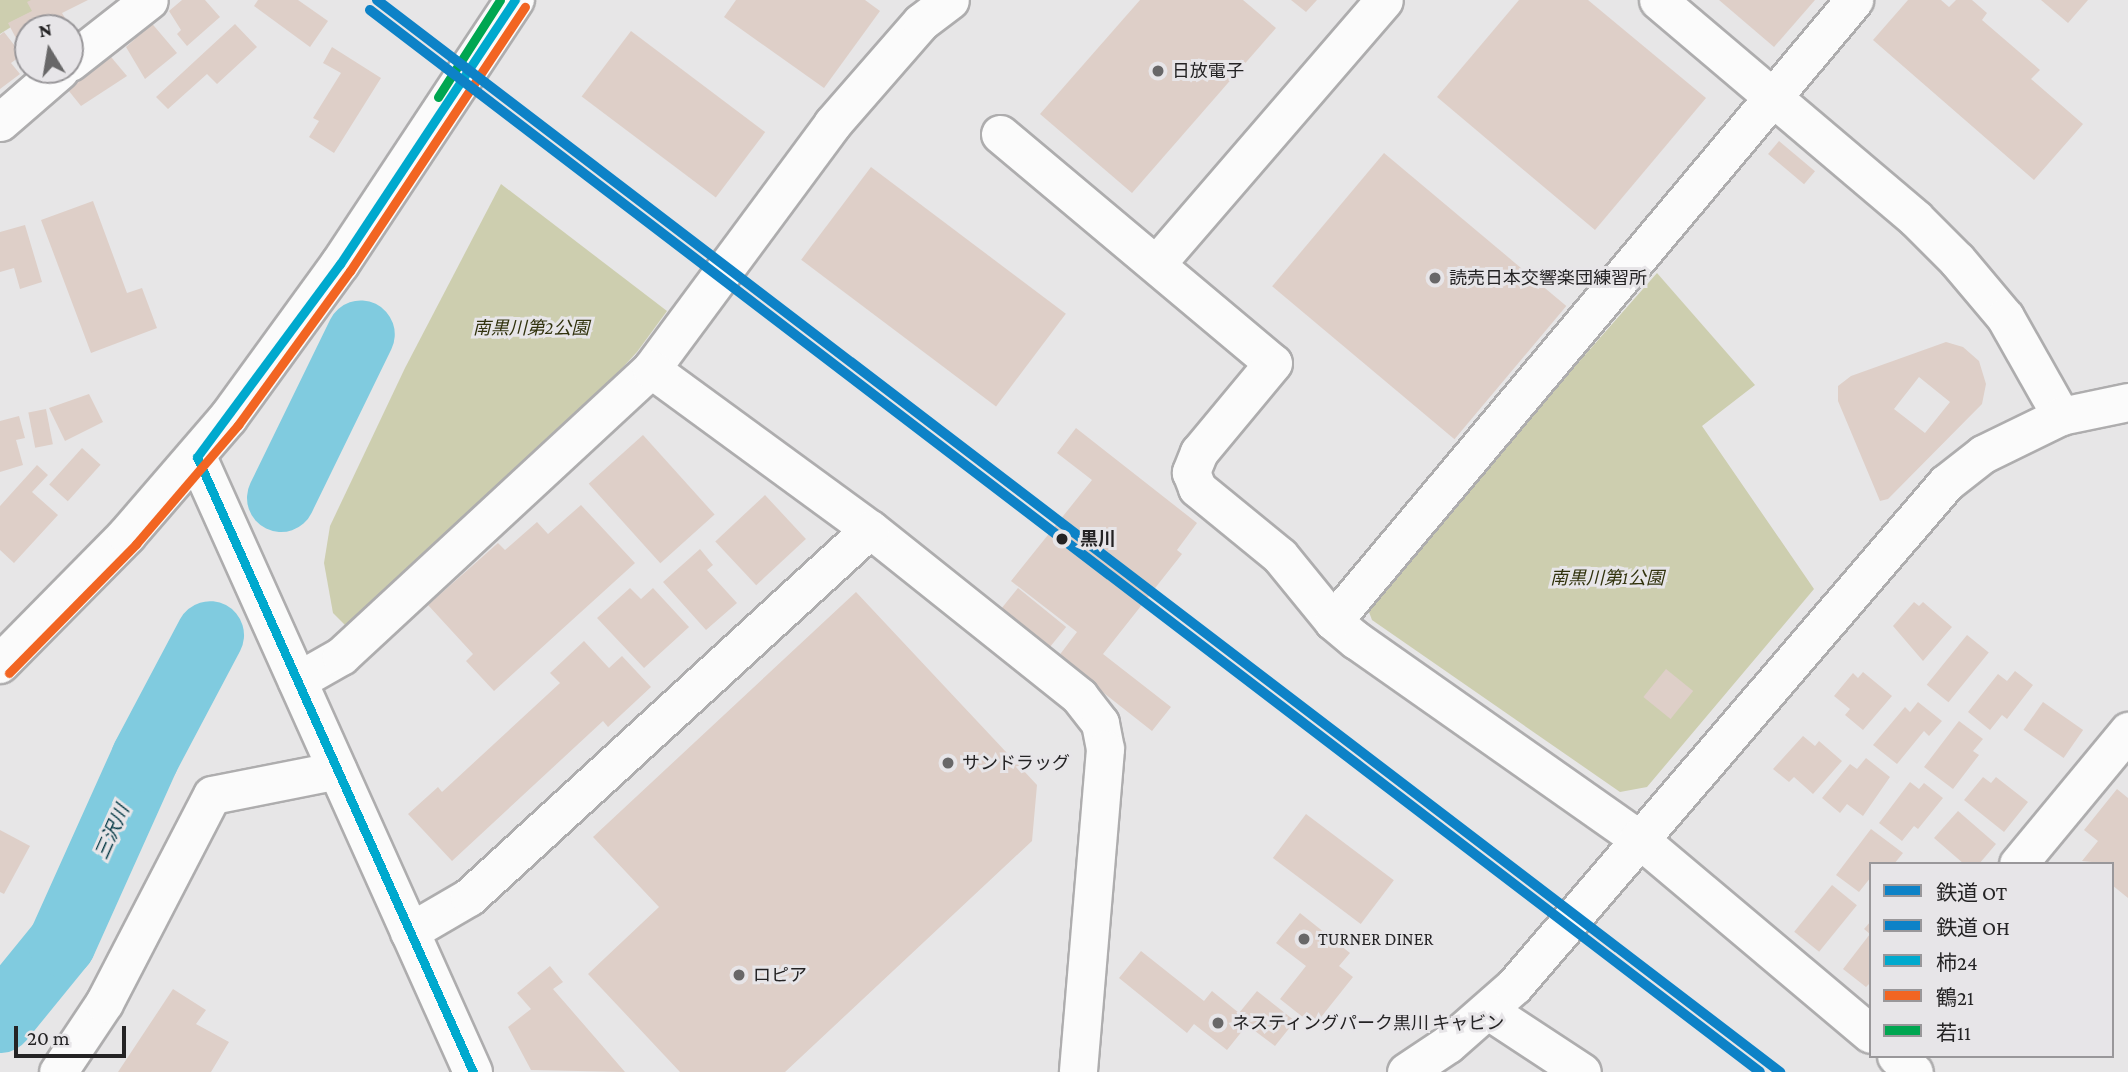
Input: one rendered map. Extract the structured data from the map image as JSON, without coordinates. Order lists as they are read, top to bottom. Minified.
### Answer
{"water":["三沢川"],"parks":["南黒川第2公園","南黒川第1公園"],"places":["日放電子","読売日本交響楽団練習所","黒川","サンドラッグ","TURNER DINER","ロピア","ネスティングパーク黒川 キャビン"],"lines":["rail line OT","transit line 柿24","transit line 若11","transit line 鶴21","rail line OH"],"legend":["鉄道 OT","鉄道 OH","柿24","鶴21","若11"],"scale_bar":"20 m","north":"top"}
